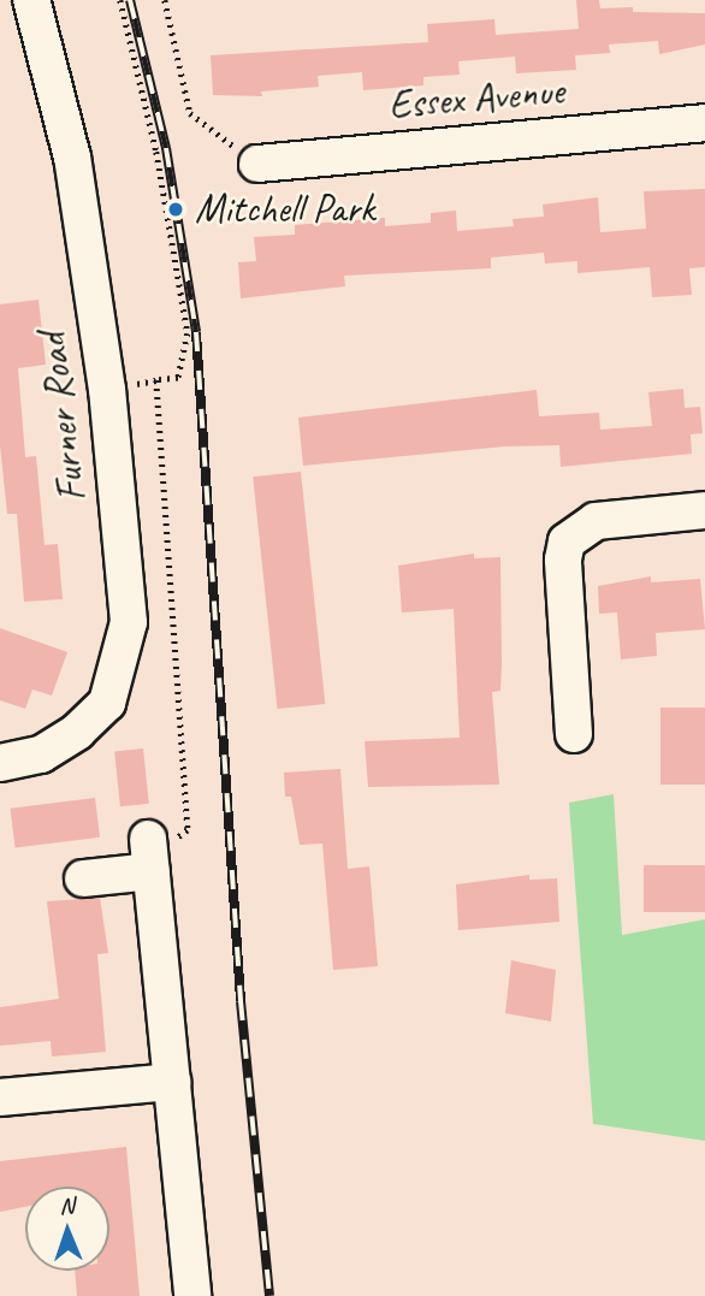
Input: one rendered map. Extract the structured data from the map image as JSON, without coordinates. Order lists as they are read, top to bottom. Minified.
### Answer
{"streets":{"street":["Essex Avenue","Furner Road"]},"places":["Mitchell Park"],"north":"top"}
